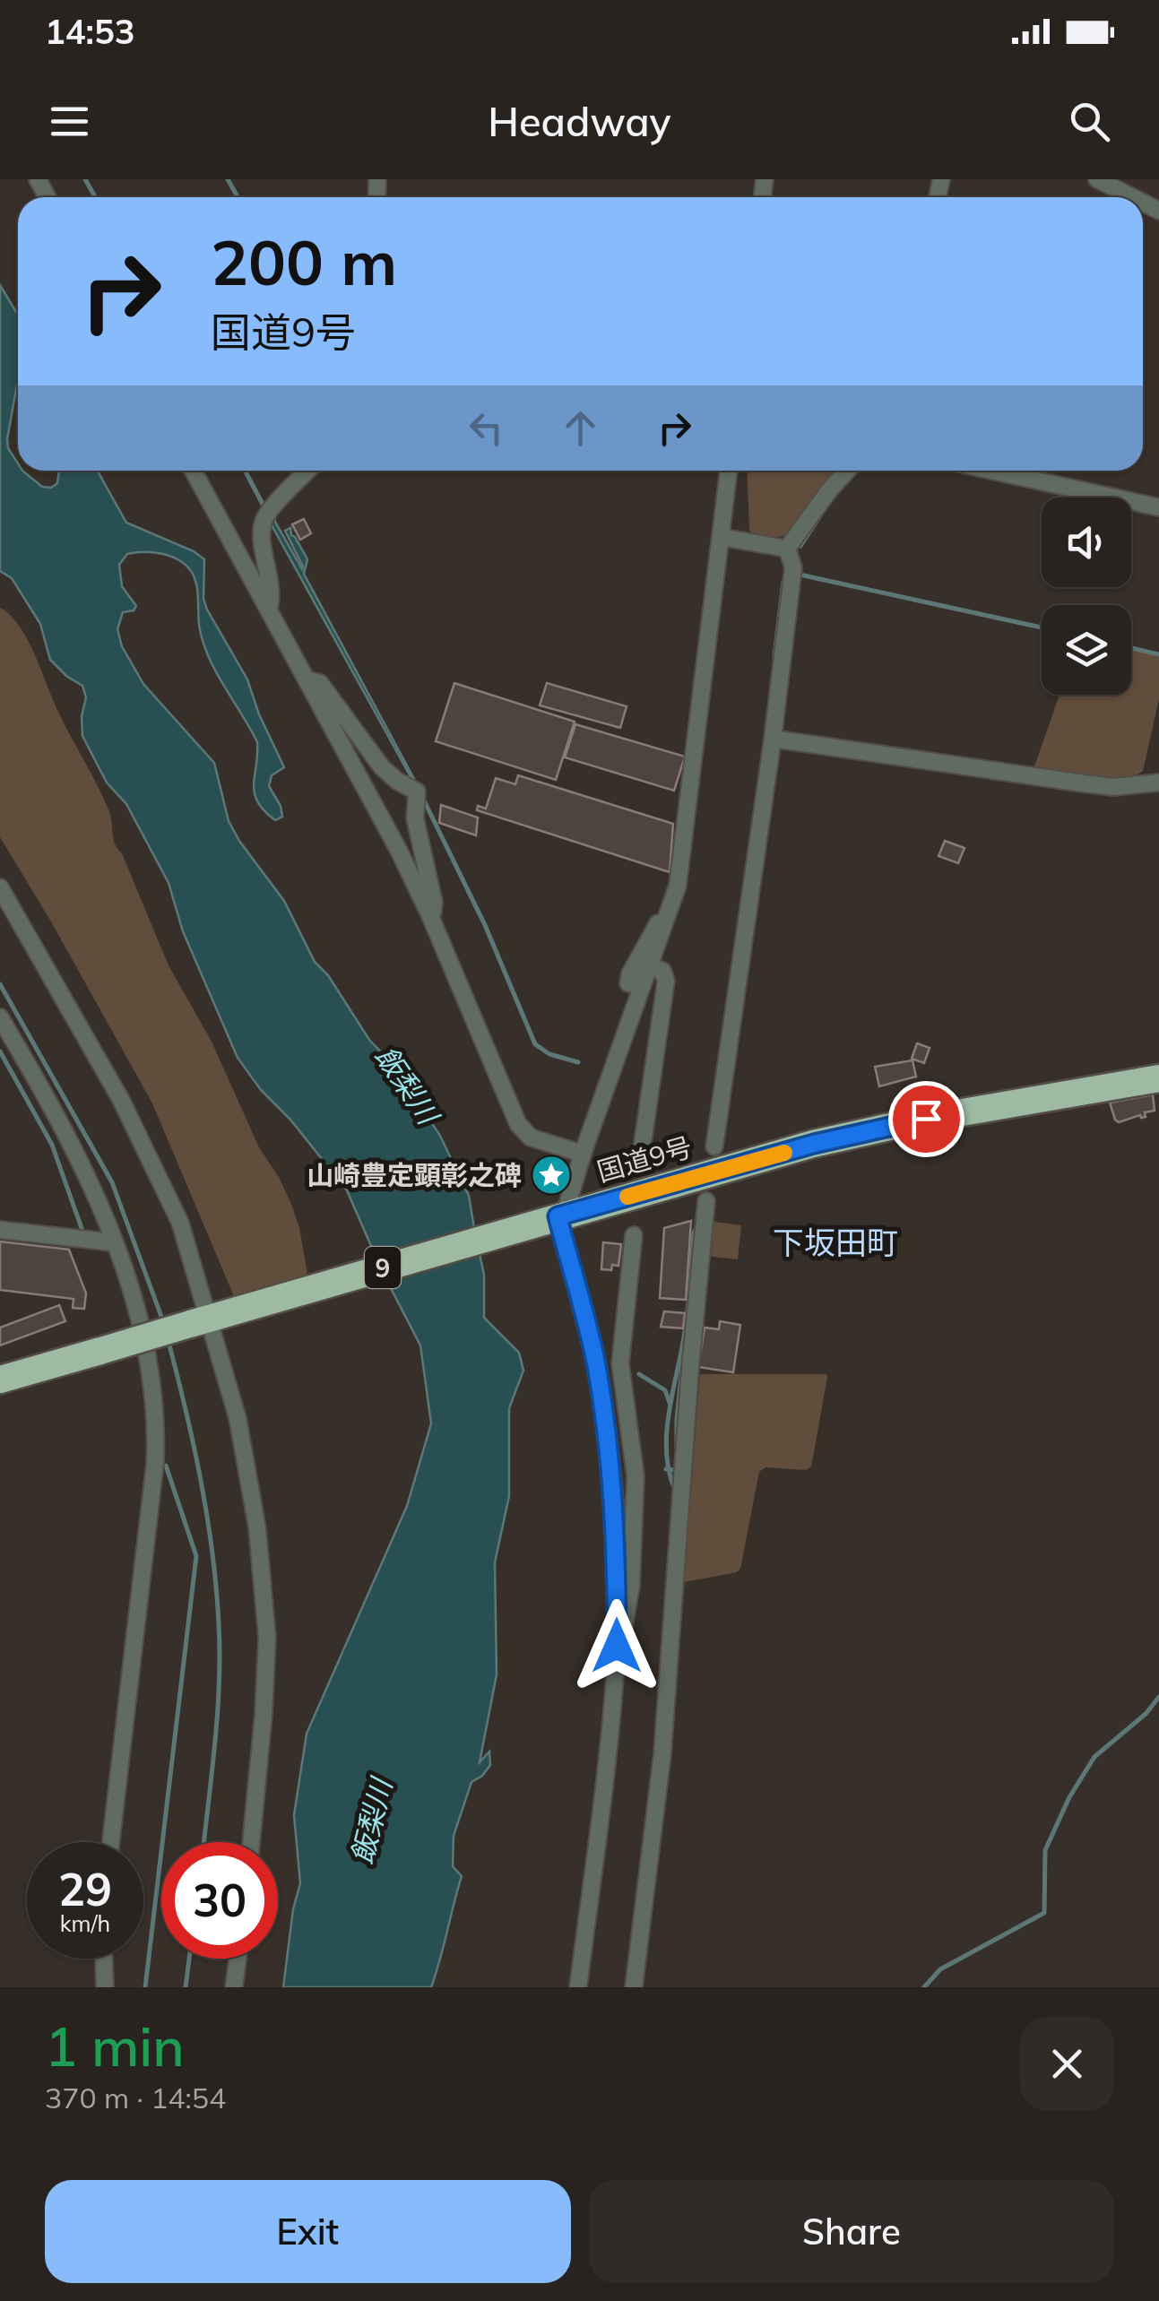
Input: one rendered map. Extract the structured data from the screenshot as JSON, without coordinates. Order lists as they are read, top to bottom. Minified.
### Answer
{"streets":{"highway":["国道9号","9"]},"districts":["下坂田町"],"water":["飯梨川"],"places":{"place":["山崎豊定顕彰之碑"]},"page":{"status":"14:53","header":"Headway","turn":["200 m","国道9号"],"speed":"29 km/h","limit":"30","heading":["1 min","370 m · 14:54"],"buttons":["Exit","Share"]}}
